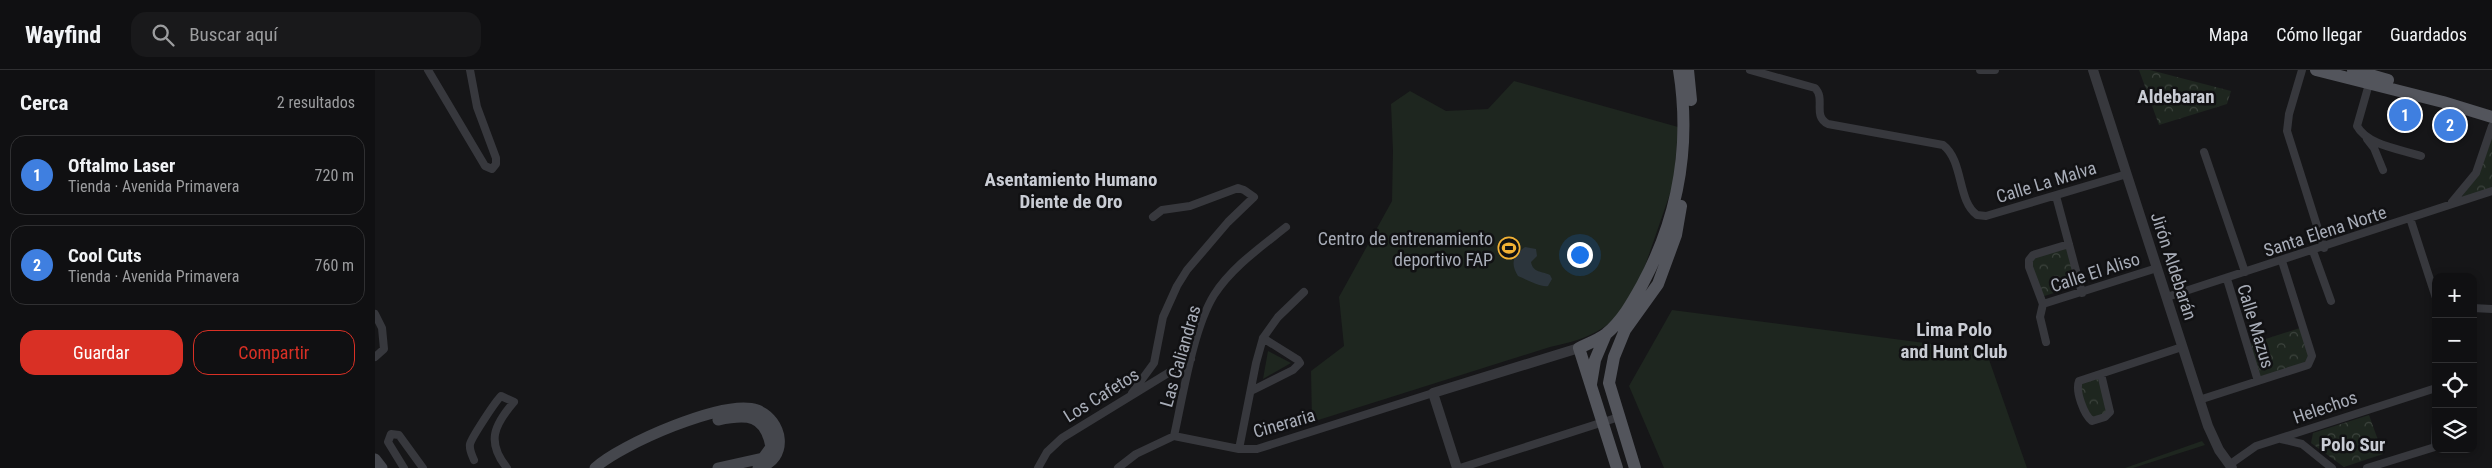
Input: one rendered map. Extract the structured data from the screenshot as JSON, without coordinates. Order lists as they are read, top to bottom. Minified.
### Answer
{"streets":{"street":["Calle La Malva","Santa Elena Norte","Jirón Aldebarán","Calle El Aliso","Calle Mazus","Las Caliandras","Los Cafetos","Helechos","Cineraria"]},"crossings":[["Calle La Malva","Jirón Aldebarán"],["Santa Elena Norte","Jirón Aldebarán"],["Santa Elena Norte","Calle Mazus"],["Jirón Aldebarán","Calle El Aliso"],["Jirón Aldebarán","Helechos"],["Las Caliandras","Los Cafetos"],["Las Caliandras","Cineraria"]],"districts":["Aldebaran","Asentamiento Humano Diente de Oro","Lima Polo and Hunt Club","Polo Sur"],"places":{"sports":["Centro de entrenamiento deportivo FAP"]},"page":{"header":"Wayfind","search":"Buscar aquí","nav":["Mapa","Cómo llegar","Guardados"],"heading":["Cerca","2 resultados"],"pins":["1","2"],"list":[{"mark":"1","name":"Oftalmo Laser","note":"Tienda · Avenida Primavera","value":"720 m"},{"mark":"2","name":"Cool Cuts","note":"Tienda · Avenida Primavera","value":"760 m"}],"map_buttons":["+","−"],"buttons":["Guardar","Compartir"]}}
